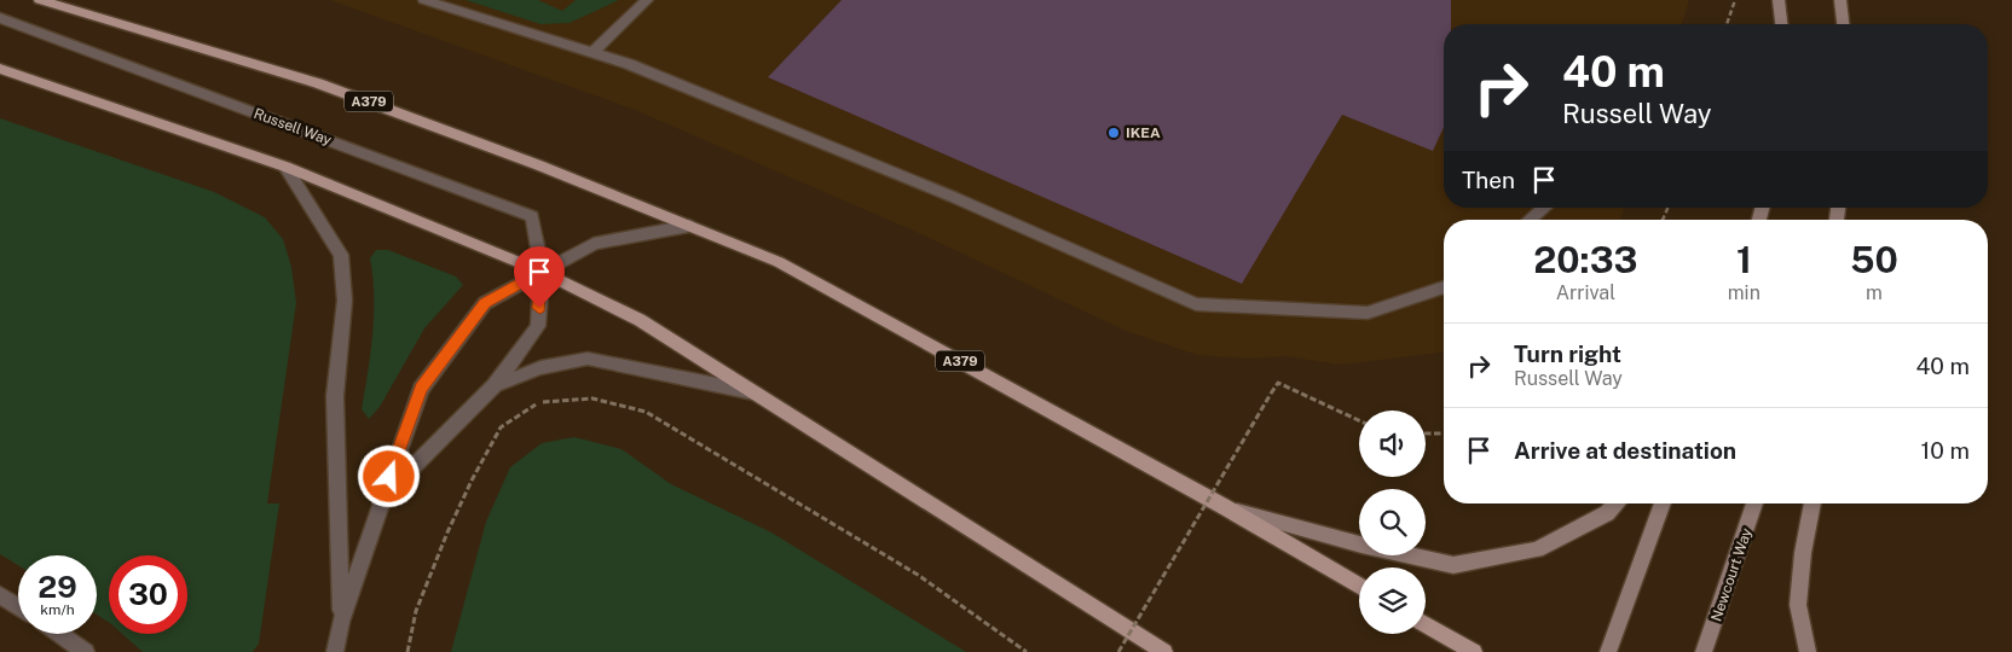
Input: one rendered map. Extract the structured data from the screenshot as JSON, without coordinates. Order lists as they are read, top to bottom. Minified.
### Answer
{"streets":{"main road":["A379"],"street":["Russell Way","Newcourt Way"]},"crossings":[["A379","Russell Way"]],"places":["IKEA"],"page":{"turn":["40 m","Russell Way"],"then":"Then","eta":["20:33","Arrival","1","min","50","m"],"list":[{"name":"Turn right","note":"Russell Way","value":"40 m"},{"name":"Arrive at destination","value":"10 m"}],"speed":"29 km/h","limit":"30"}}
